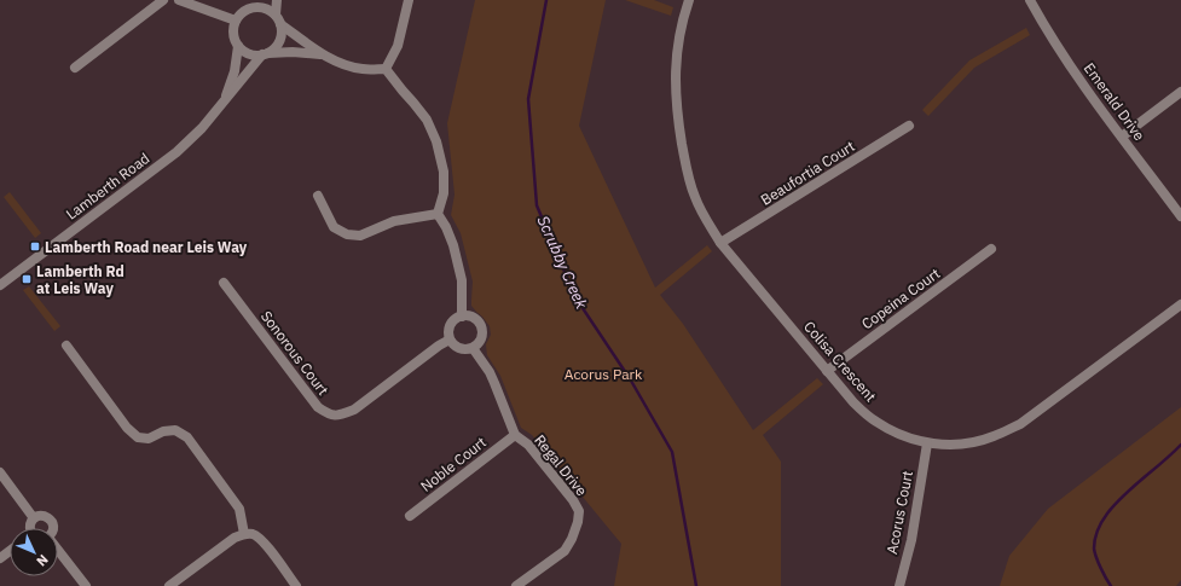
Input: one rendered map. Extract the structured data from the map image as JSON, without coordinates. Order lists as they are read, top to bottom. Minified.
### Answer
{"streets":{"street":["Emerald Drive","Beaufortia Court","Lamberth Road","Copeina Court","Sonorous Court","Colisa Crescent","Noble Court","Regal Drive","Acorus Court"]},"crossings":[["Beaufortia Court","Colisa Crescent"],["Copeina Court","Colisa Crescent"],["Sonorous Court","Regal Drive"],["Colisa Crescent","Acorus Court"],["Noble Court","Regal Drive"]],"water":["Scrubby Creek"],"parks":["Acorus Park"],"places":{"transit":["Lamberth Road near Leis Way","Lamberth Rd at Leis Way"]},"north":"bottom right"}
